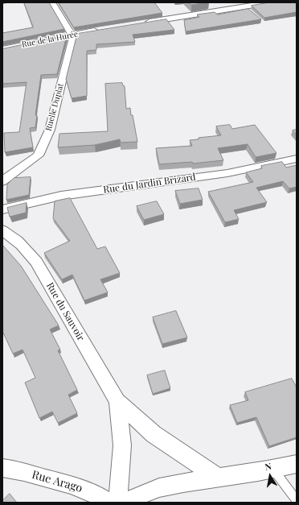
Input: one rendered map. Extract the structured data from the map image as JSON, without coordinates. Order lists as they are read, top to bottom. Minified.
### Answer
{"streets":{"street":["Rue de la Hurée","Ruelle Duplat","Rue du Jardin Brizard","Rue du Sauvoir","Rue Arago"]},"crossings":[["Rue de la Hurée","Ruelle Duplat"]],"north":"top"}
